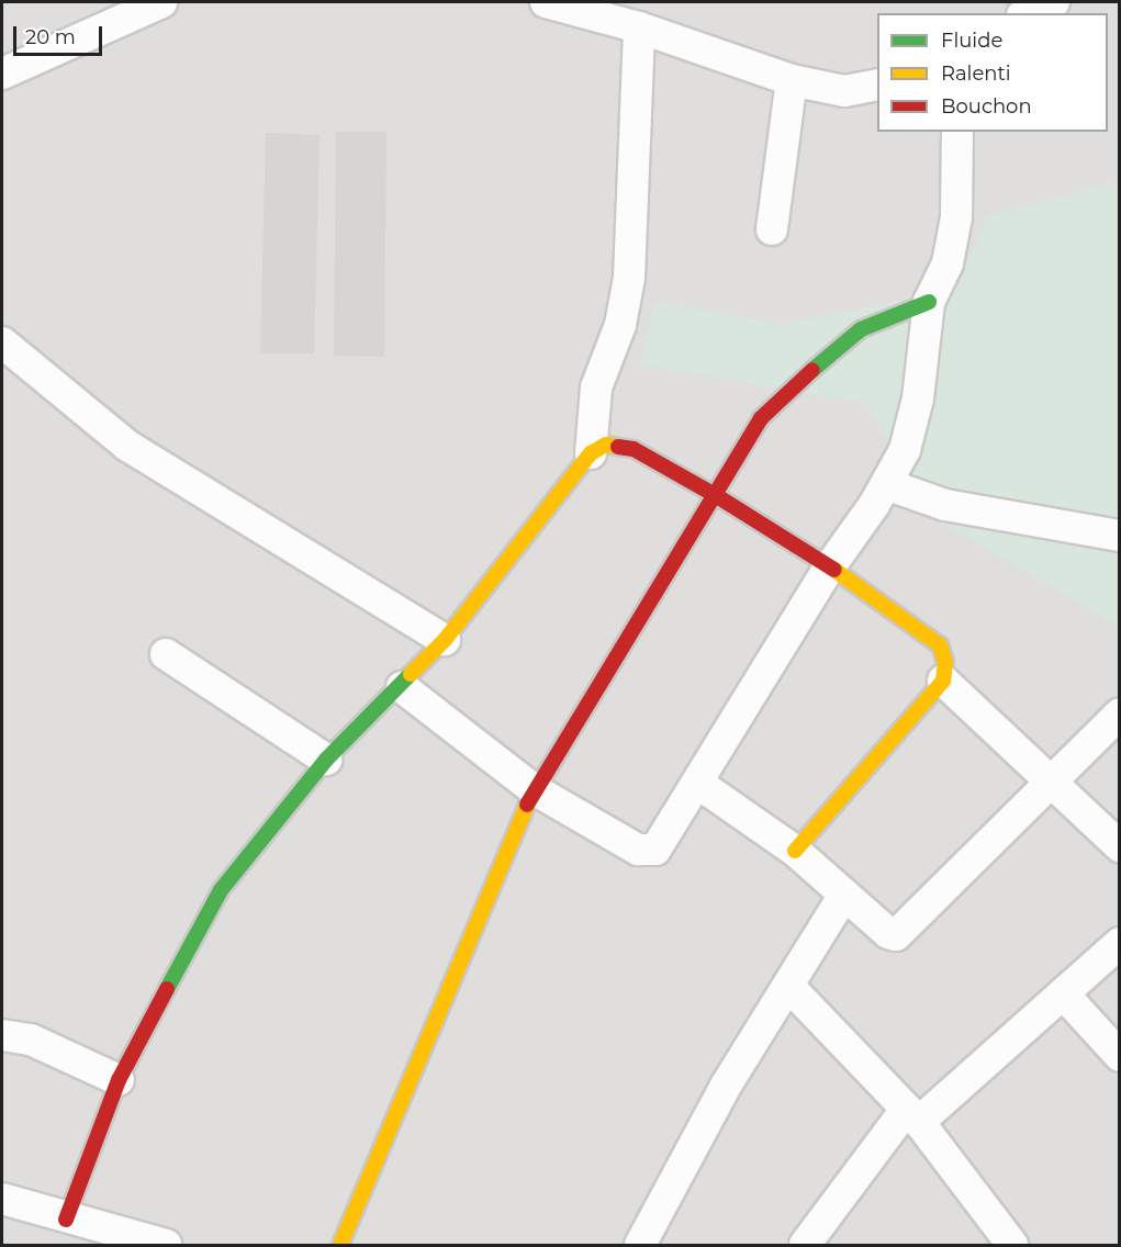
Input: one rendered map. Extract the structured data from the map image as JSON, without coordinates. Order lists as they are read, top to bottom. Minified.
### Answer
{"legend":["Fluide","Ralenti","Bouchon"],"scale_bar":"20 m"}
